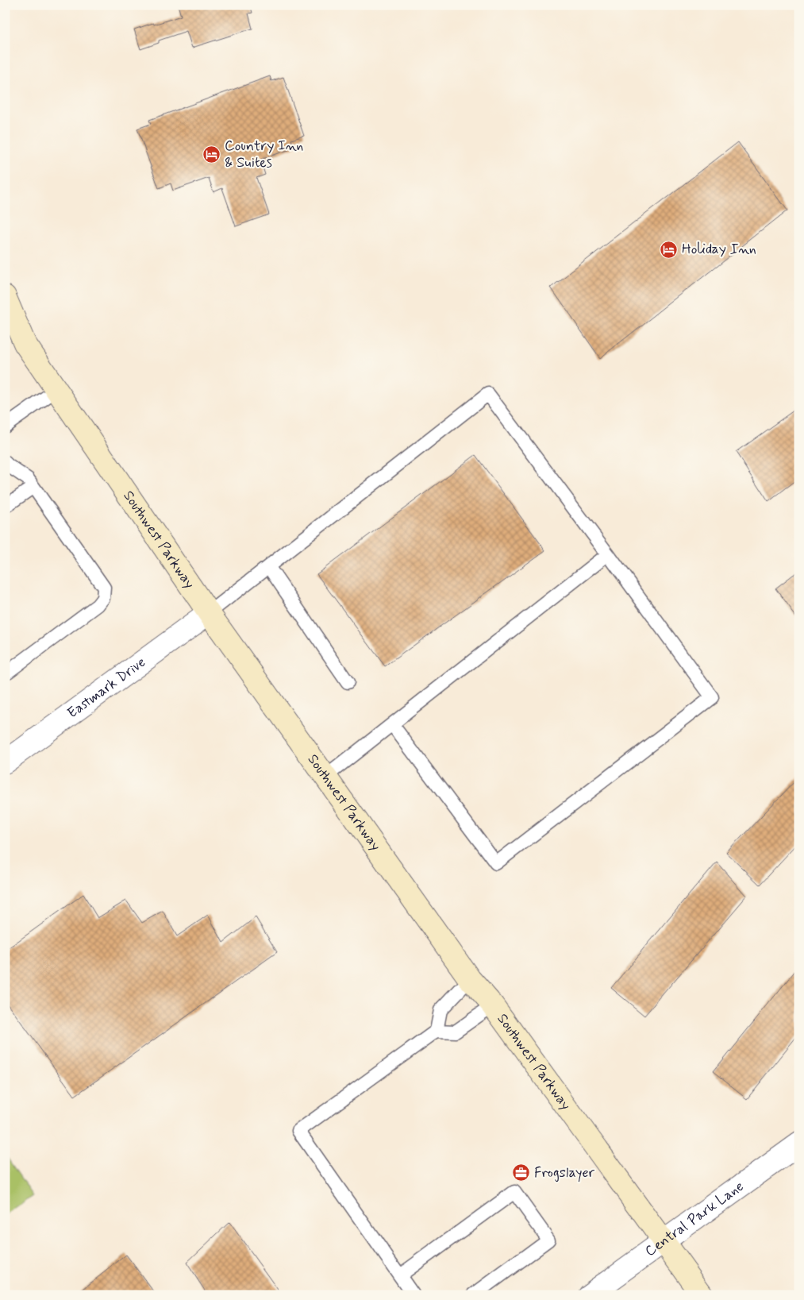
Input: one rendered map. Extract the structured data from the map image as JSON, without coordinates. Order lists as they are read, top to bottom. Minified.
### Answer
{"streets":{"main road":["Southwest Parkway"],"street":["Eastmark Drive","Central Park Lane"]},"crossings":[["Southwest Parkway","Eastmark Drive"],["Southwest Parkway","Central Park Lane"]],"places":{"hotel":["Country Inn & Suites","Holiday Inn"],"office":["Frogslayer"]}}
